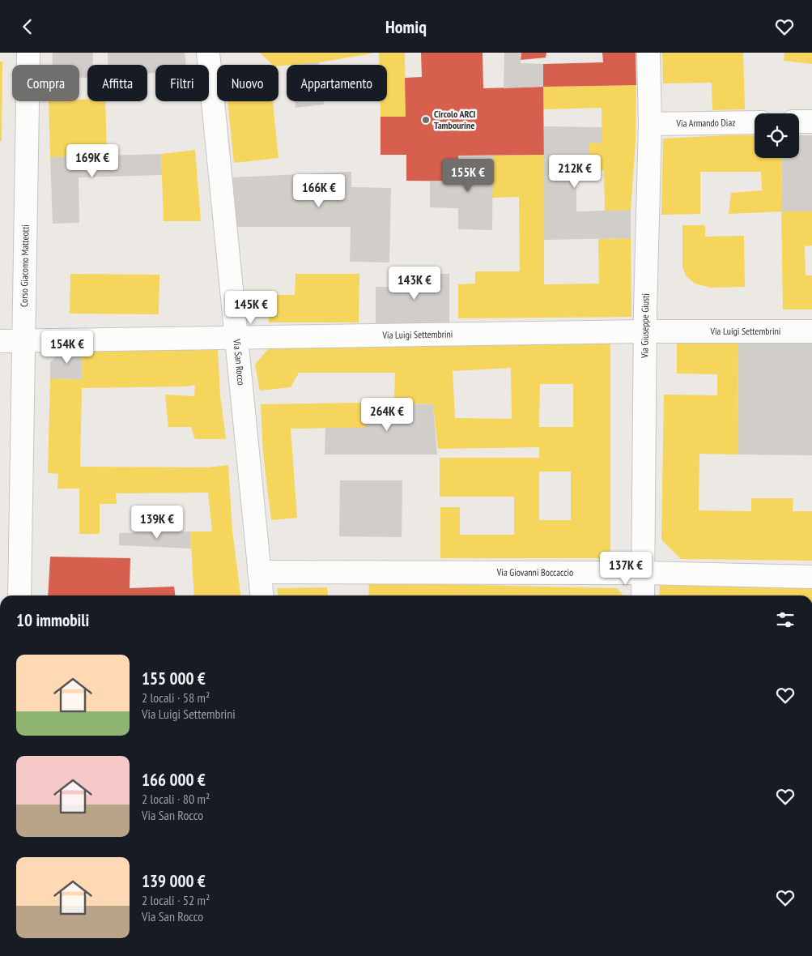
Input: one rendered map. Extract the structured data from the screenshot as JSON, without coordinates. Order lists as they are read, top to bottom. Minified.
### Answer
{"streets":{"street":["Via Armando Diaz","Corso Giacomo Matteotti","Via Giuseppe Giusti","Via Luigi Settembrini","Via San Rocco","Via Giovanni Boccaccio"]},"crossings":[["Via Armando Diaz","Via Giuseppe Giusti"],["Corso Giacomo Matteotti","Via Luigi Settembrini"],["Via Giuseppe Giusti","Via Luigi Settembrini"],["Via Giuseppe Giusti","Via Giovanni Boccaccio"],["Via Luigi Settembrini","Via San Rocco"],["Via San Rocco","Via Giovanni Boccaccio"]],"places":["Circolo ARCI Tambourine"],"page":{"header":"Homiq","chip":["Compra","Affitta","Filtri","Nuovo","Appartamento"],"price":["169K €","212K €","155K €","166K €","143K €","145K €","154K €","264K €","139K €","137K €"],"heading":"10 immobili","list":[{"name":"155 000 €","note":"2 locali · 58 m² · Via Luigi Settembrini"},{"name":"166 000 €","note":"2 locali · 80 m² · Via San Rocco"},{"name":"139 000 €","note":"2 locali · 52 m² · Via San Rocco"}]}}
